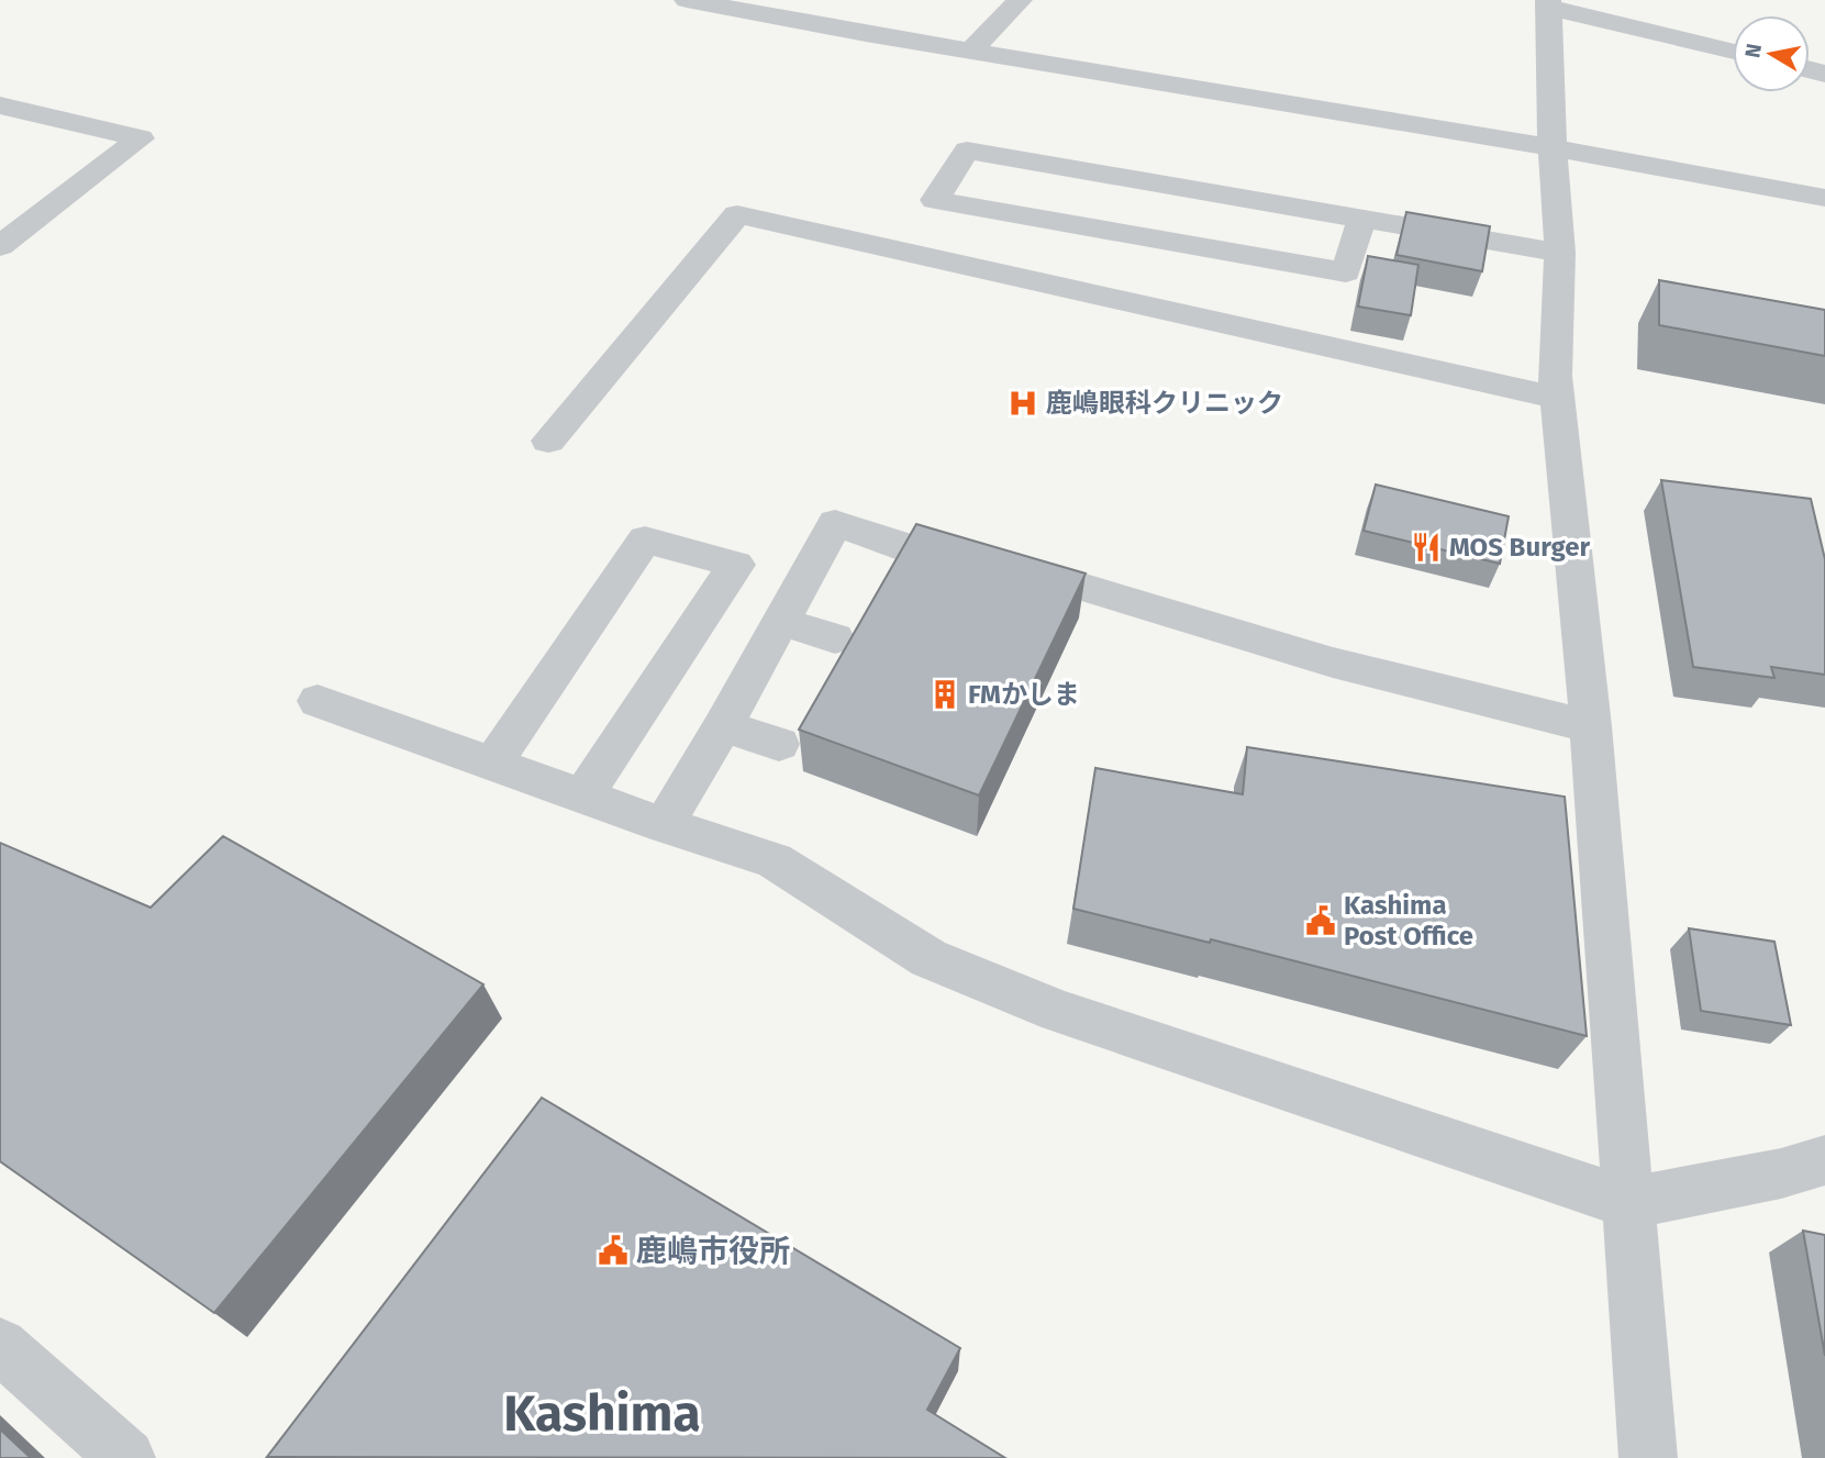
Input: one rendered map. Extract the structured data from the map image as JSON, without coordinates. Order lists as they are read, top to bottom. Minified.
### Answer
{"districts":["Kashima"],"places":{"hospital":["鹿嶋眼科クリニック"],"restaurant":["MOS Burger"],"building":["FMかしま"],"public building":["Kashima Post Office","鹿嶋市役所"]},"north":"left"}
